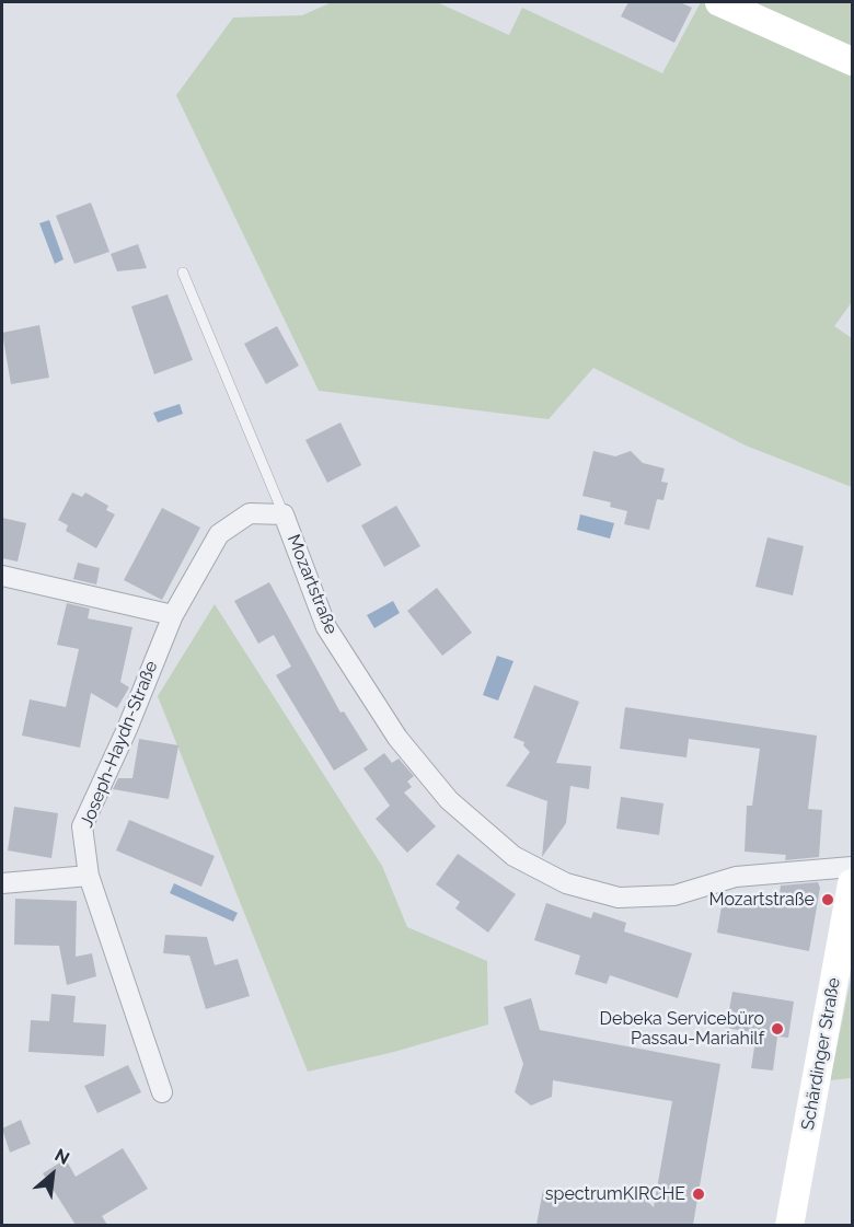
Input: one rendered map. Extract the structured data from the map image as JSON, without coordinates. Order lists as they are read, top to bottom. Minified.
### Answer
{"streets":{"main road":["Schärdinger Straße"],"street":["Mozartstraße","Joseph-Haydn-Straße"]},"crossings":[["Mozartstraße","Joseph-Haydn-Straße"]],"places":["Mozartstraße","Debeka Servicebüro Passau-Mariahilf","spectrumKIRCHE"],"north":"top right"}
